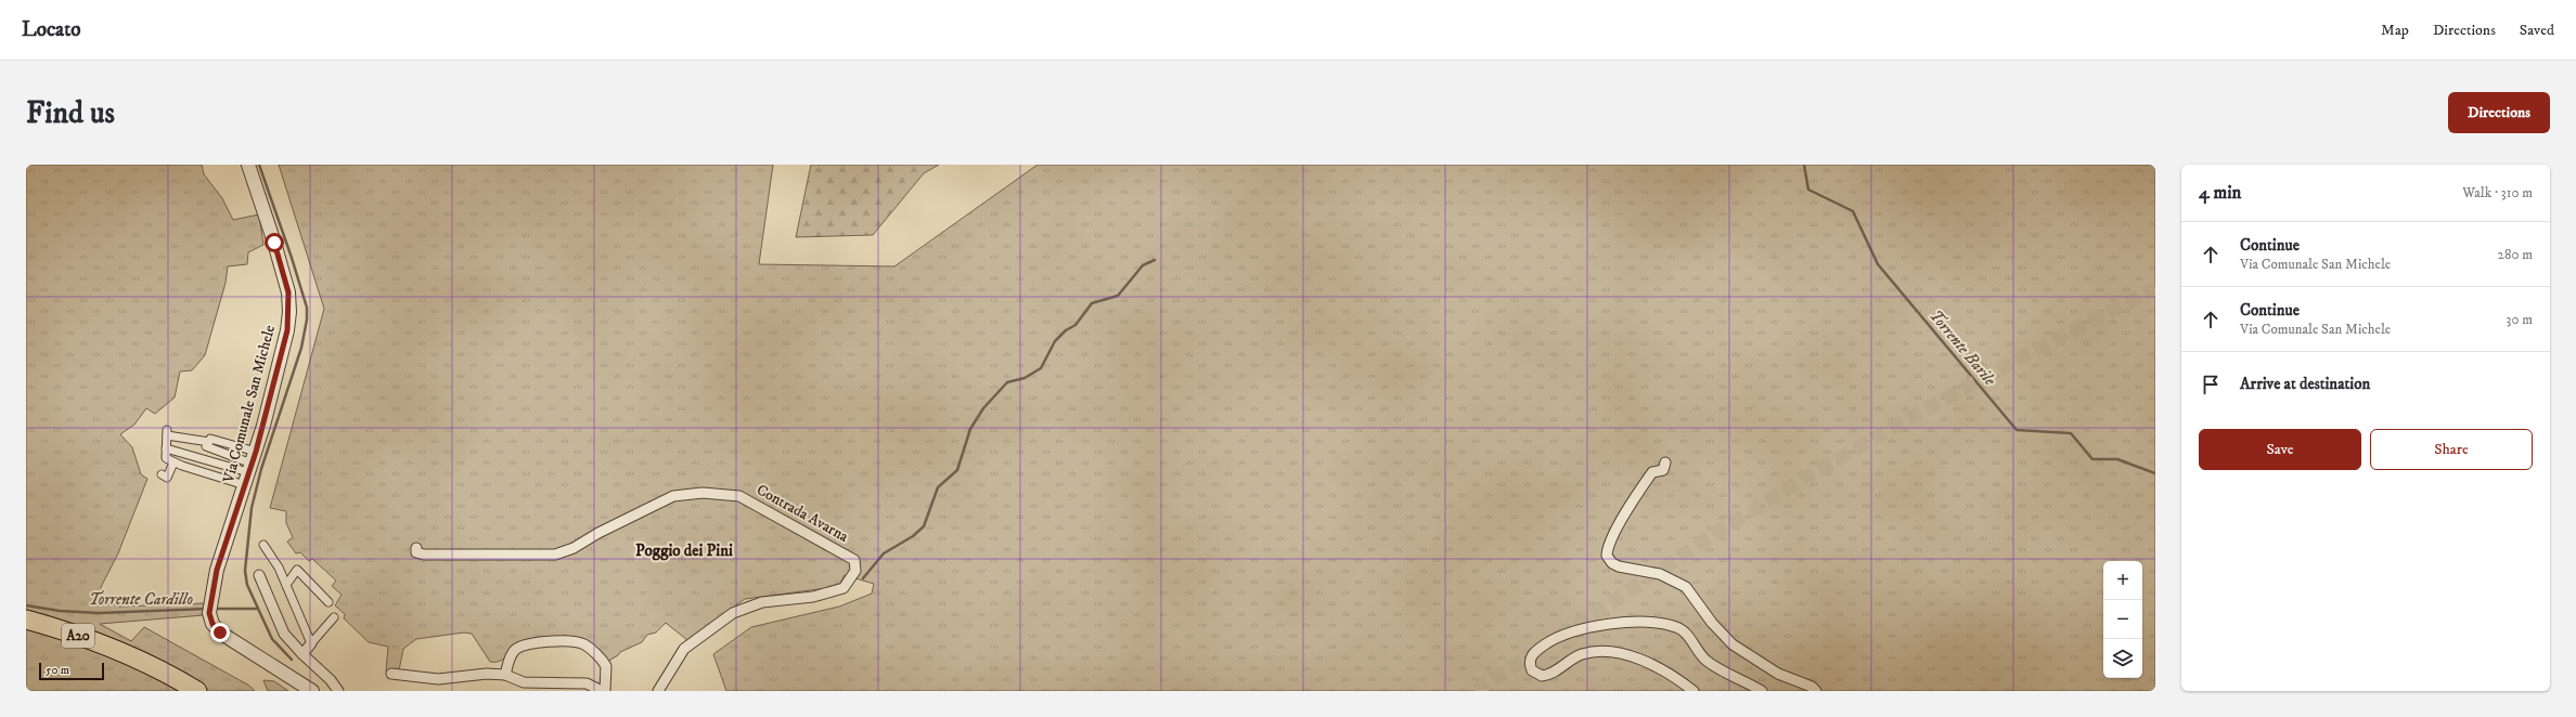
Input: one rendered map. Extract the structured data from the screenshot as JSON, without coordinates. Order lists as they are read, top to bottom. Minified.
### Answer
{"streets":{"highway":["A20"],"street":["Via Comunale San Michele","Contrada Avarna"]},"districts":["Poggio dei Pini"],"water":["Torrente Barile","Torrente Cardillo"],"scale_bar":"50 m","page":{"header":"Locato","nav":["Map","Directions","Saved"],"buttons":["Directions",["Save","Share"]],"title":"Find us","heading":["4 min","Walk · 310 m"],"list":[["Continue","Via Comunale San Michele","280 m"],["Continue","Via Comunale San Michele","30 m"],"Arrive at destination"],"map_buttons":["+","−"],"scale":"50 m"}}
